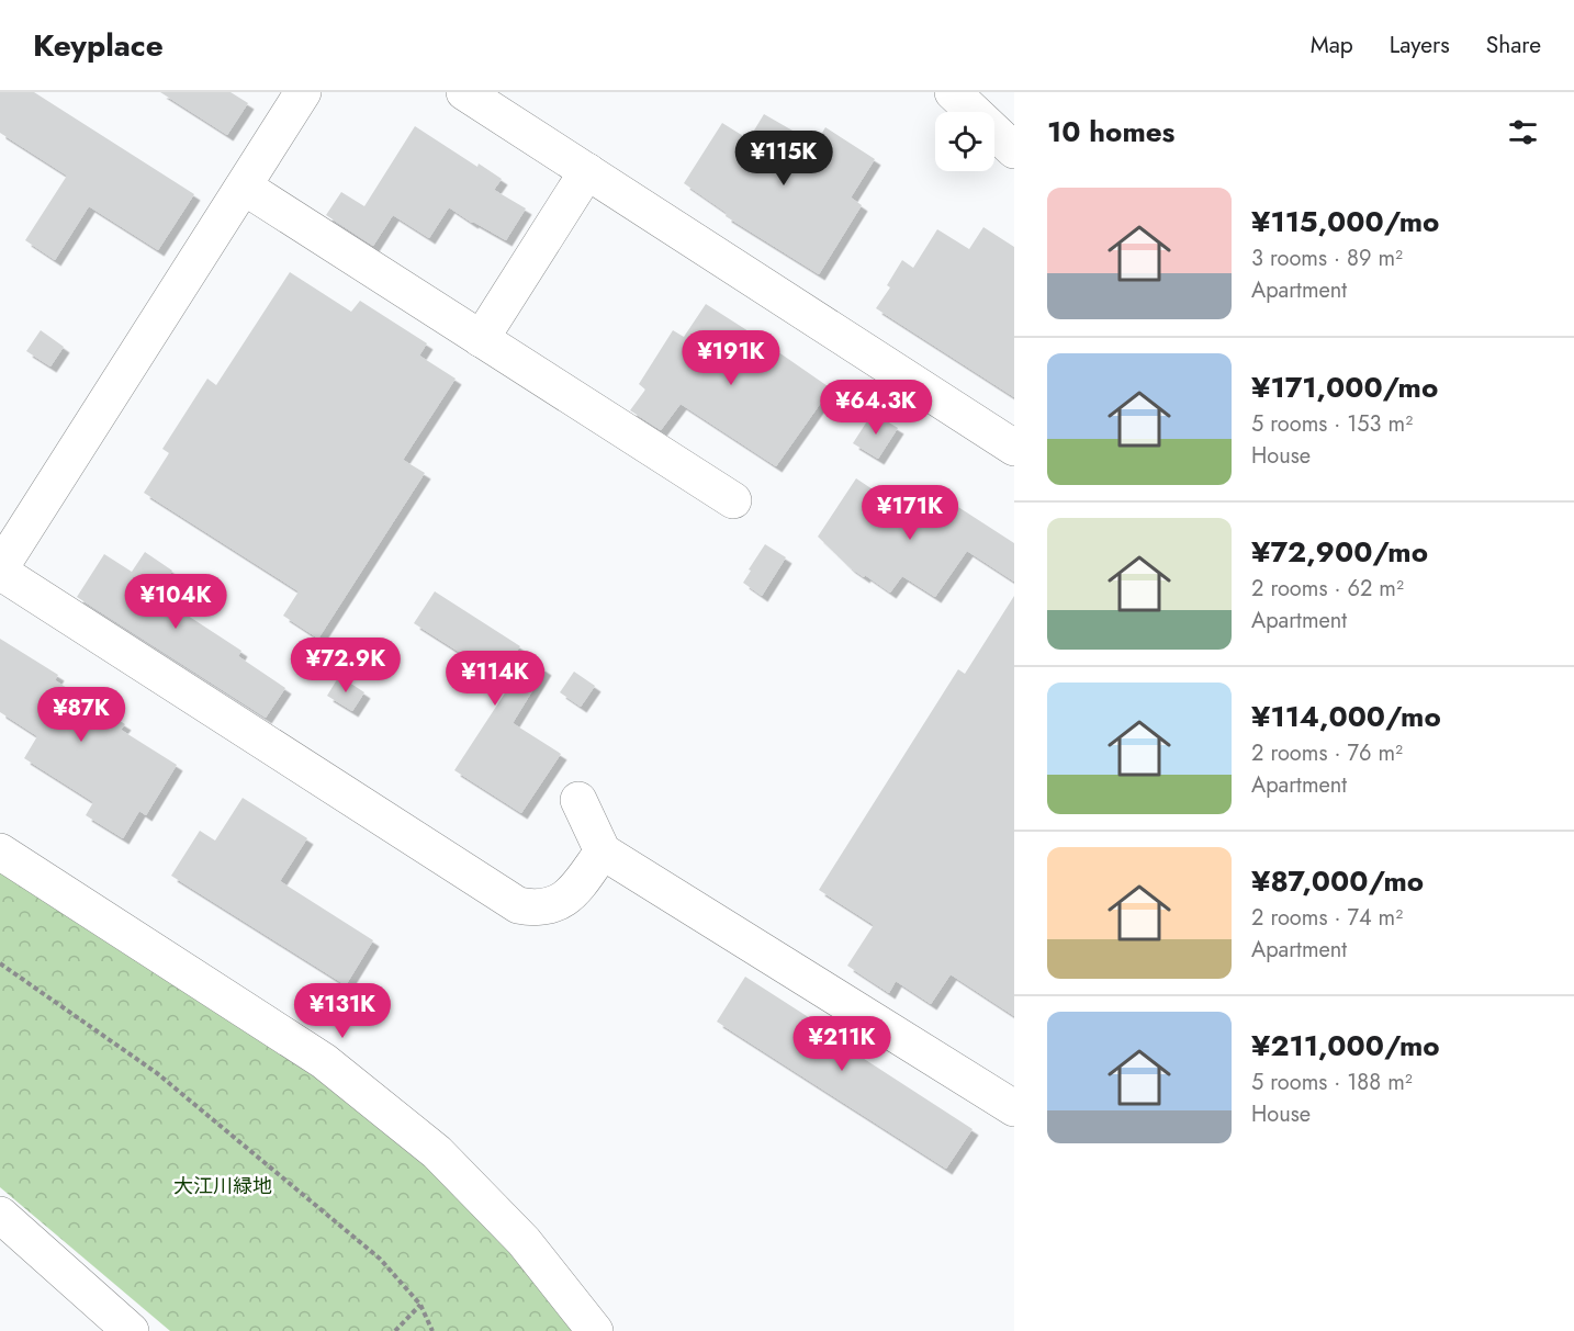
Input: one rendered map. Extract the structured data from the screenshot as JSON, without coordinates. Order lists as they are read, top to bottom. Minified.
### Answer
{"parks":["大江川緑地"],"page":{"header":"Keyplace","nav":["Map","Layers","Share"],"heading":"10 homes","price":["¥115K","¥191K","¥64.3K","¥171K","¥104K","¥72.9K","¥114K","¥87K","¥131K","¥211K"],"list":[{"name":"¥115,000/mo","note":"3 rooms · 89 m² · Apartment"},{"name":"¥171,000/mo","note":"5 rooms · 153 m² · House"},{"name":"¥72,900/mo","note":"2 rooms · 62 m² · Apartment"},{"name":"¥114,000/mo","note":"2 rooms · 76 m² · Apartment"},{"name":"¥87,000/mo","note":"2 rooms · 74 m² · Apartment"},{"name":"¥211,000/mo","note":"5 rooms · 188 m² · House"}]}}
